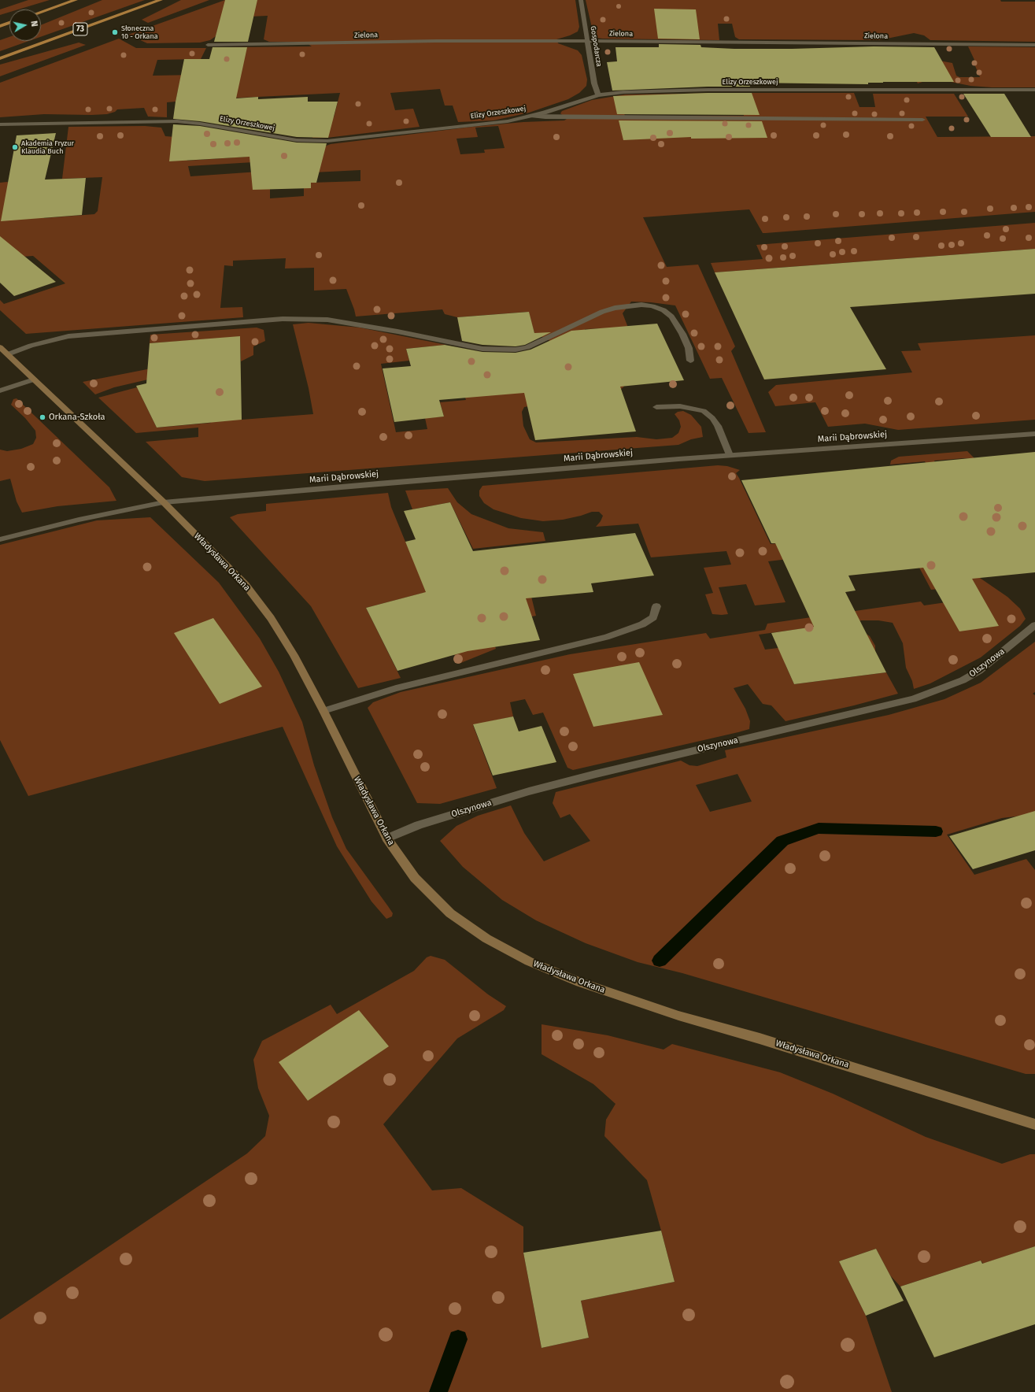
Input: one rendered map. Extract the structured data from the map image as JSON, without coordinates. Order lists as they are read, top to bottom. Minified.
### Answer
{"streets":{"main road":["73"],"street":["Zielona","Gospodarcza","Elizy Orzeszkowej","Marii Dąbrowskiej","Władysława Orkana","Olszynowa"]},"crossings":[["Zielona","Gospodarcza"],["Gospodarcza","Elizy Orzeszkowej"],["Marii Dąbrowskiej","Władysława Orkana"],["Władysława Orkana","Olszynowa"]],"places":["Słoneczna 10 - Orkana","Akademia Fryzur Klaudia Buch","Orkana-Szkoła"],"north":"right"}
